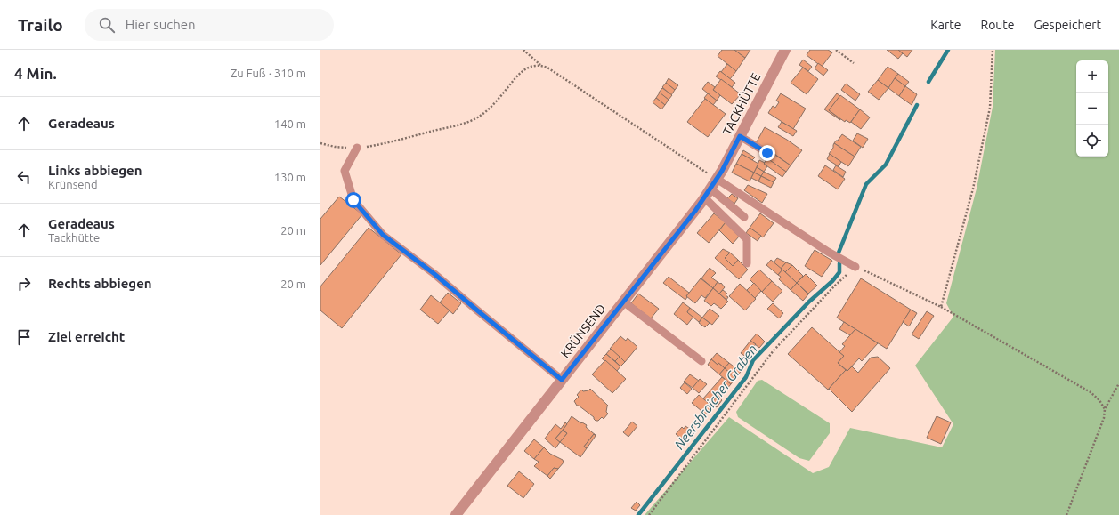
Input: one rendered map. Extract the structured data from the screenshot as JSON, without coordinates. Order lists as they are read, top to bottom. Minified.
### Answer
{"streets":{"street":["TACKHÜTTE","KRÜNSEND"]},"crossings":[["TACKHÜTTE","KRÜNSEND"]],"water":["Neersbroicher Graben"],"page":{"header":"Trailo","search":"Hier suchen","nav":["Karte","Route","Gespeichert"],"heading":["4 Min.","Zu Fuß · 310 m"],"map_buttons":["+","−"],"list":[["Geradeaus","140 m"],["Links abbiegen","Krünsend","130 m"],["Geradeaus","Tackhütte","20 m"],["Rechts abbiegen","20 m"],"Ziel erreicht"]}}
